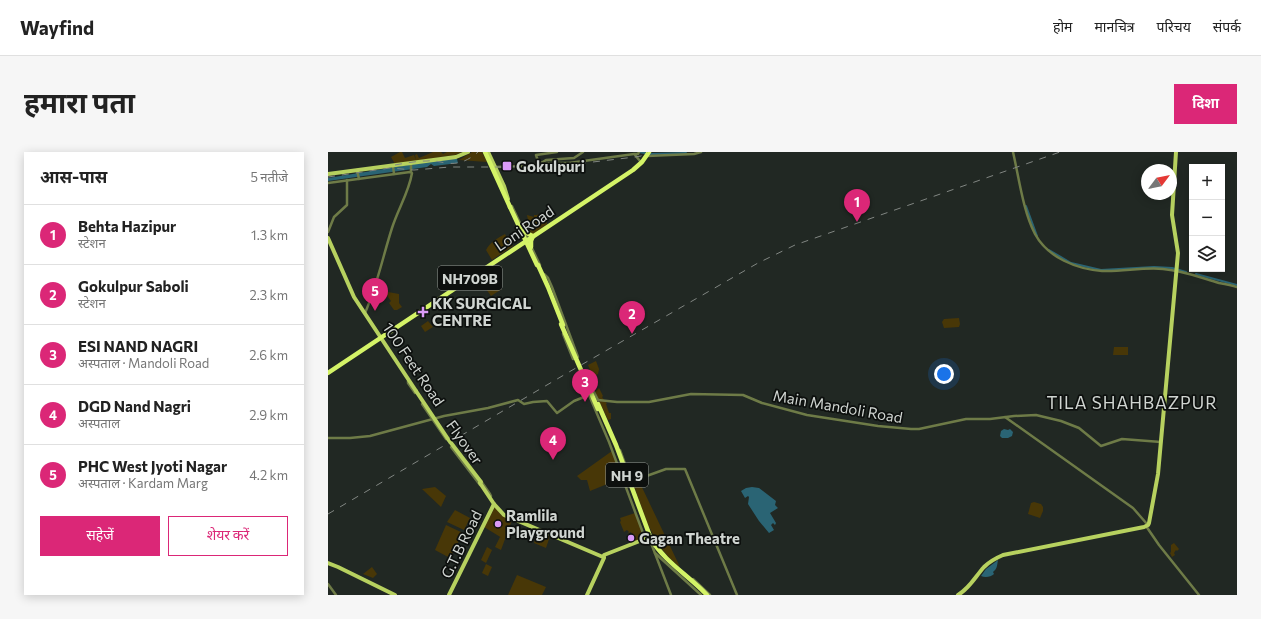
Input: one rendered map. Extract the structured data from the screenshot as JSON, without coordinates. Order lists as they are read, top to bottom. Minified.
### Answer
{"streets":{"highway":["Loni Road","NH709B","NH 9"],"main road":["100 Feet Road","Flyover","G.T.B Road"],"street":["Main Mandoli Road"]},"crossings":[["Loni Road","100 Feet Road"],["100 Feet Road","Flyover"],["Main Mandoli Road","NH 9"]],"districts":["TILA SHAHBAZPUR"],"places":{"transit":["Gokulpuri"],"health":["KK SURGICAL CENTRE"],"other":["Ramlila Playground","Gagan Theatre"]},"north":"top right","page":{"header":"Wayfind","nav":["होम","मानचित्र","परिचय","संपर्क"],"buttons":["दिशा",["सहेजें","शेयर करें"]],"title":"हमारा पता","heading":["आस-पास","5 नतीजे"],"map_buttons":["+","−"],"pins":["1","5","2","3","4"],"list":[{"mark":"1","name":"Behta Hazipur","note":"स्टेशन","value":"1.3 km"},{"mark":"2","name":"Gokulpur Saboli","note":"स्टेशन","value":"2.3 km"},{"mark":"3","name":"ESI NAND NAGRI","note":"अस्पताल · Mandoli Road","value":"2.6 km"},{"mark":"4","name":"DGD Nand Nagri","note":"अस्पताल","value":"2.9 km"},{"mark":"5","name":"PHC West Jyoti Nagar","note":"अस्पताल · Kardam Marg","value":"4.2 km"}]}}
